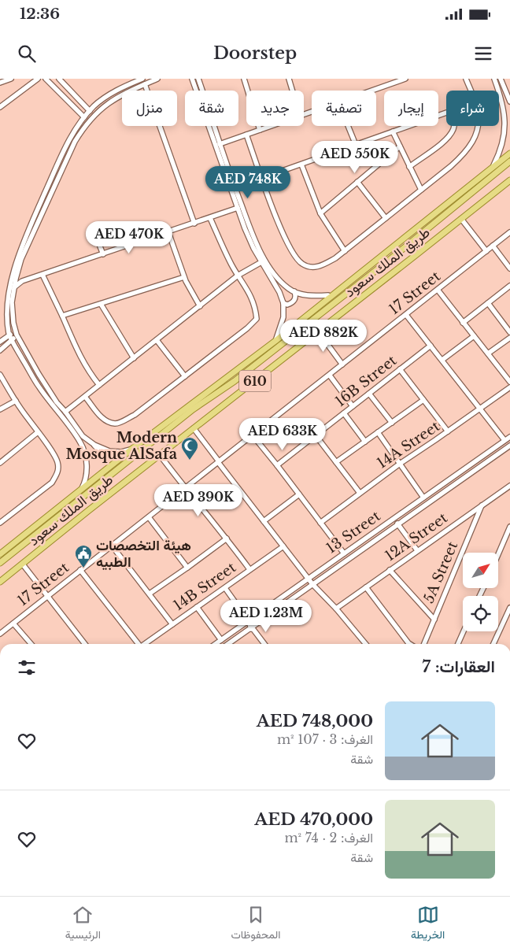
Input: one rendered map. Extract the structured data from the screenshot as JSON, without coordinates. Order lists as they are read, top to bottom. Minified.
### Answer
{"streets":{"main road":["طريق الملك سعود","610"],"street":["17 Street","16B Street","14A Street","13 Street","12A Street","5A Street","14B Street"]},"crossings":[["12A Street","5A Street"]],"places":{"mosque":["Modern Mosque AlSafa"],"public building":["هيئة التخصصات الطبيه"]},"north":"top right","page":{"status":"12:36","header":"Doorstep","chip":["شراء","إيجار","تصفية","جديد","شقة","منزل"],"price":["AED 550K","AED 748K","AED 470K","AED 882K","AED 633K","AED 390K","AED 1.23M"],"heading":"العقارات: 7","list":[{"name":"AED 748,000","note":"الغرف: 3 · 107 m² · شقة"},{"name":"AED 470,000","note":"الغرف: 2 · 74 m² · شقة"}],"tabs":["الخريطة","المحفوظات","الرئيسية"]}}
